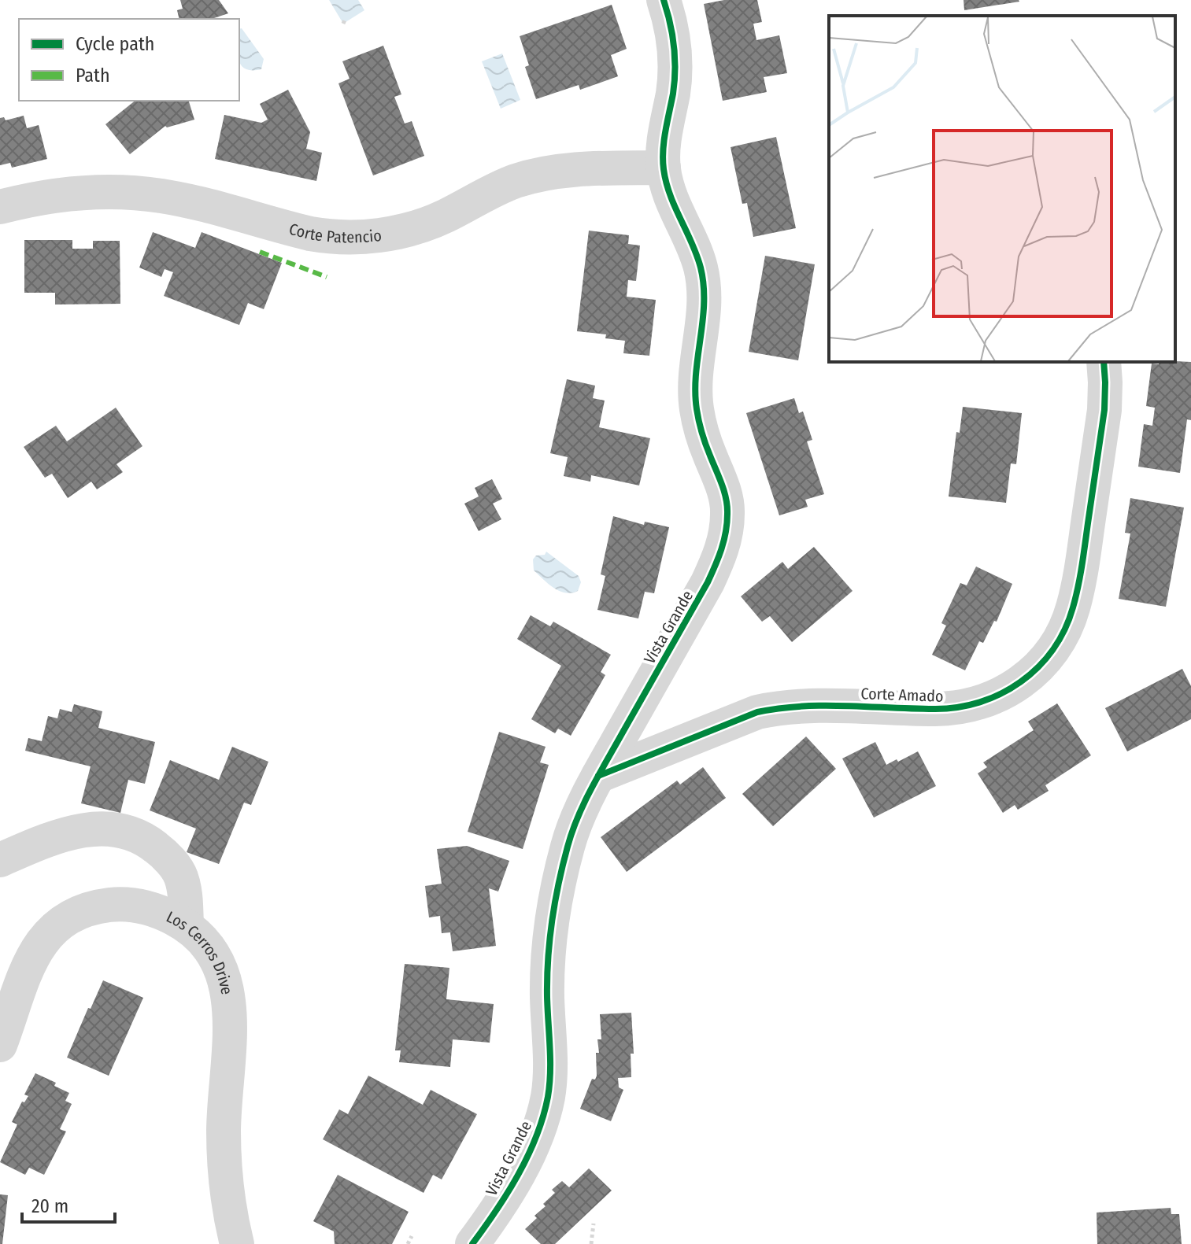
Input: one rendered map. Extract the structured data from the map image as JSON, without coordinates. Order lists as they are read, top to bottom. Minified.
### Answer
{"streets":{"street":["Corte Patencio","Vista Grande","Corte Amado","Los Cerros Drive"]},"crossings":[["Corte Patencio","Vista Grande"],["Vista Grande","Corte Amado"]],"legend":["Cycle path","Path"],"scale_bar":"20 m"}
